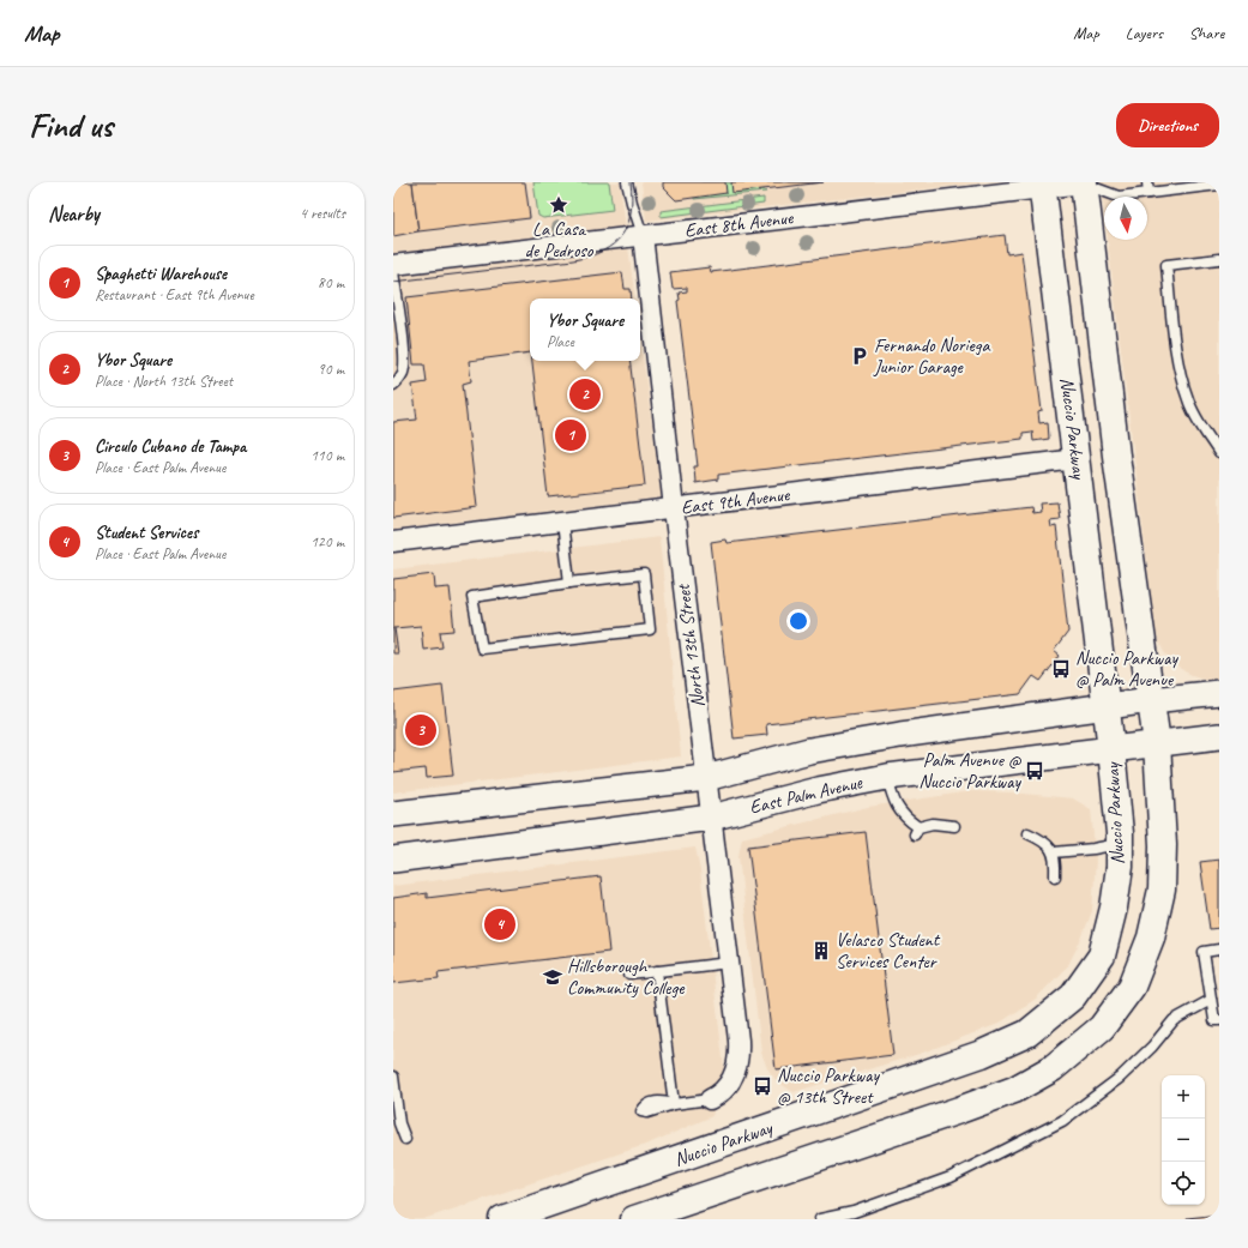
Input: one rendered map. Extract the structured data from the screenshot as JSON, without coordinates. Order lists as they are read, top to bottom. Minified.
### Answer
{"streets":{"main road":["Nuccio Parkway"],"street":["East 8th Avenue","East 9th Avenue","North 13th Street","East Palm Avenue"]},"crossings":[["East 8th Avenue","Nuccio Parkway"],["East 8th Avenue","North 13th Street"],["Nuccio Parkway","East 9th Avenue"],["Nuccio Parkway","East Palm Avenue"],["East 9th Avenue","North 13th Street"],["North 13th Street","East Palm Avenue"]],"places":{"place":["La Casa de Pedroso"],"parking":["Fernando Noriega Junior Garage"],"bus stop":["Nuccio Parkway @ Palm Avenue","Palm Avenue @ Nuccio Parkway","Nuccio Parkway @ 13th Street"],"building":["Velasco Student Services Center"],"school or university":["Hillsborough Community College"]},"north":"bottom","page":{"header":"Map","nav":["Map","Layers","Share"],"buttons":"Directions","title":"Find us","heading":["Nearby","4 results"],"list":[{"mark":"1","name":"Spaghetti Warehouse","note":"Restaurant · East 9th Avenue","value":"80 m"},{"mark":"2","name":"Ybor Square","note":"Place · North 13th Street","value":"90 m"},{"mark":"3","name":"Circulo Cubano de Tampa","note":"Place · East Palm Avenue","value":"110 m"},{"mark":"4","name":"Student Services","note":"Place · East Palm Avenue","value":"120 m"}],"popup":["Ybor Square","Place"],"pins":["2","1","3","4"],"map_buttons":["+","−"]}}
